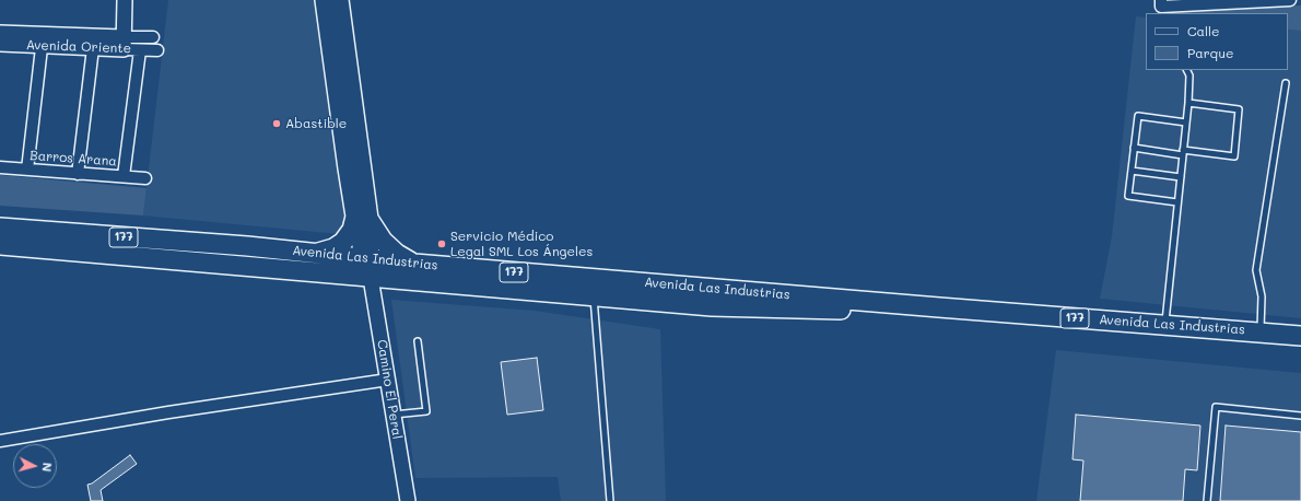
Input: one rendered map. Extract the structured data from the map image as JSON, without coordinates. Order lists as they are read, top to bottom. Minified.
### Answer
{"streets":{"main road":["177","Avenida Las Industrias"],"street":["Avenida Oriente","Barros Arana","Camino El Peral"]},"crossings":[["Avenida Las Industrias","Camino El Peral"]],"places":["Abastible","Servicio Médico Legal SML Los Ángeles"],"legend":["Calle","Parque"],"north":"right"}
